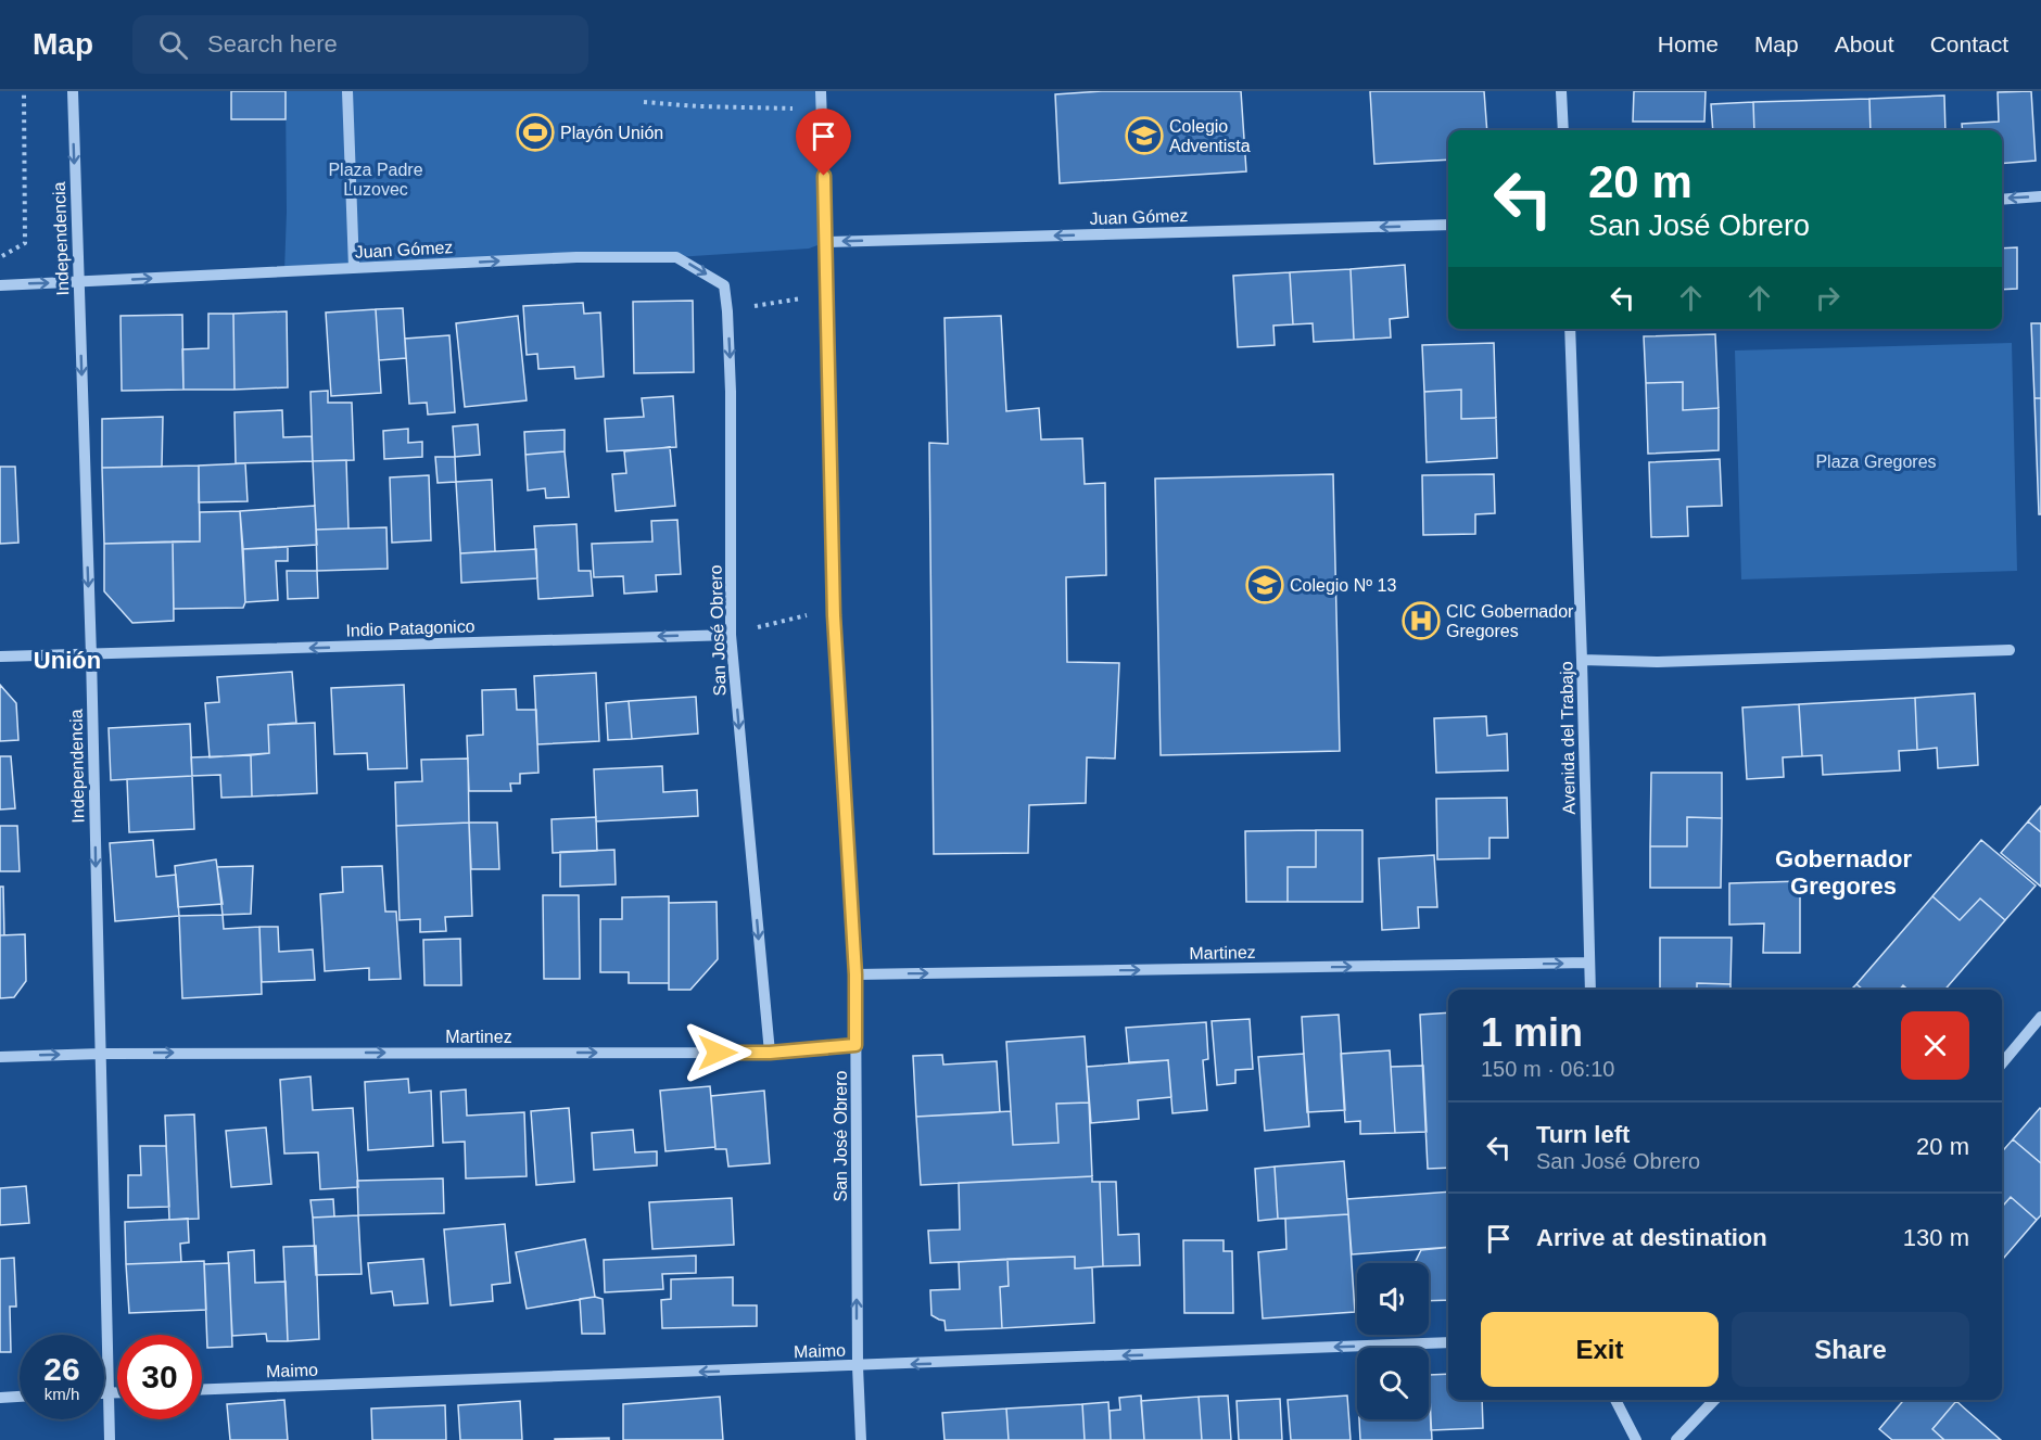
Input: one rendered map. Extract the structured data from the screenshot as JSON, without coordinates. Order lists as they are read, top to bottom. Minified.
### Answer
{"streets":{"street":["Juan Gómez","Independencia","Indio Patagonico","San José Obrero","Avenida del Trabajo","Martinez","Maimo"]},"crossings":[["Juan Gómez","Independencia"],["Juan Gómez","San José Obrero"],["Independencia","Indio Patagonico"],["Independencia","Martinez"],["Indio Patagonico","San José Obrero"],["San José Obrero","Martinez"],["San José Obrero","Maimo"],["Avenida del Trabajo","Martinez"]],"one_way":["Independencia","Indio Patagonico","Martinez","Maimo"],"districts":["Unión","Gobernador Gregores"],"parks":["Plaza Padre Luzovec","Plaza Gregores"],"places":{"sports":["Playón Unión"],"school or university":["Colegio Adventista","Colegio Nº 13"],"hospital":["CIC Gobernador Gregores"]},"page":{"header":"Map","search":"Search here","nav":["Home","Map","About","Contact"],"turn":["20 m","San José Obrero"],"heading":["1 min","150 m · 06:10"],"list":[{"name":"Turn left","note":"San José Obrero","value":"20 m"},{"name":"Arrive at destination","value":"130 m"}],"buttons":["Exit","Share"],"speed":"26 km/h","limit":"30"}}
